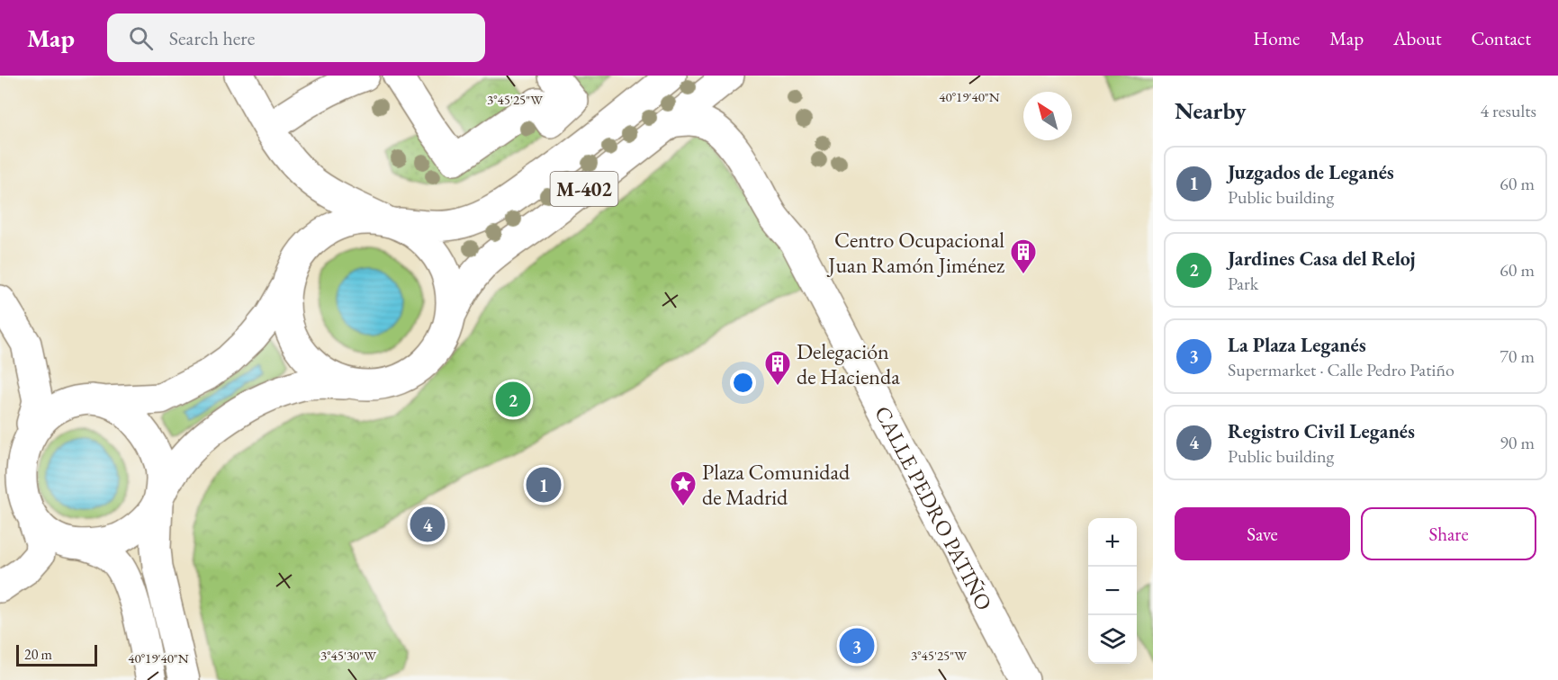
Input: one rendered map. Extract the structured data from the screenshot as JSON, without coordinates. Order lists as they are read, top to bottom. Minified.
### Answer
{"streets":{"main road":["M-402","CALLE PEDRO PATIÑO"]},"crossings":[["M-402","CALLE PEDRO PATIÑO"]],"places":{"building":["Centro Ocupacional Juan Ramón Jiménez","Delegación de Hacienda"],"place":["Plaza Comunidad de Madrid"]},"scale_bar":"20 m","north":"top left","page":{"header":"Map","search":"Search here","nav":["Home","Map","About","Contact"],"heading":["Nearby","4 results"],"list":[{"mark":"1","name":"Juzgados de Leganés","note":"Public building","value":"60 m"},{"mark":"2","name":"Jardines Casa del Reloj","note":"Park","value":"60 m"},{"mark":"3","name":"La Plaza Leganés","note":"Supermarket · Calle Pedro Patiño","value":"70 m"},{"mark":"4","name":"Registro Civil Leganés","note":"Public building","value":"90 m"}],"pins":["2","1","4","3"],"buttons":["Save","Share"],"map_buttons":["+","−"],"scale":"20 m"},"coordinates":["40°19'40\"N","3°45'25\"W","3°45'30\"W"]}
